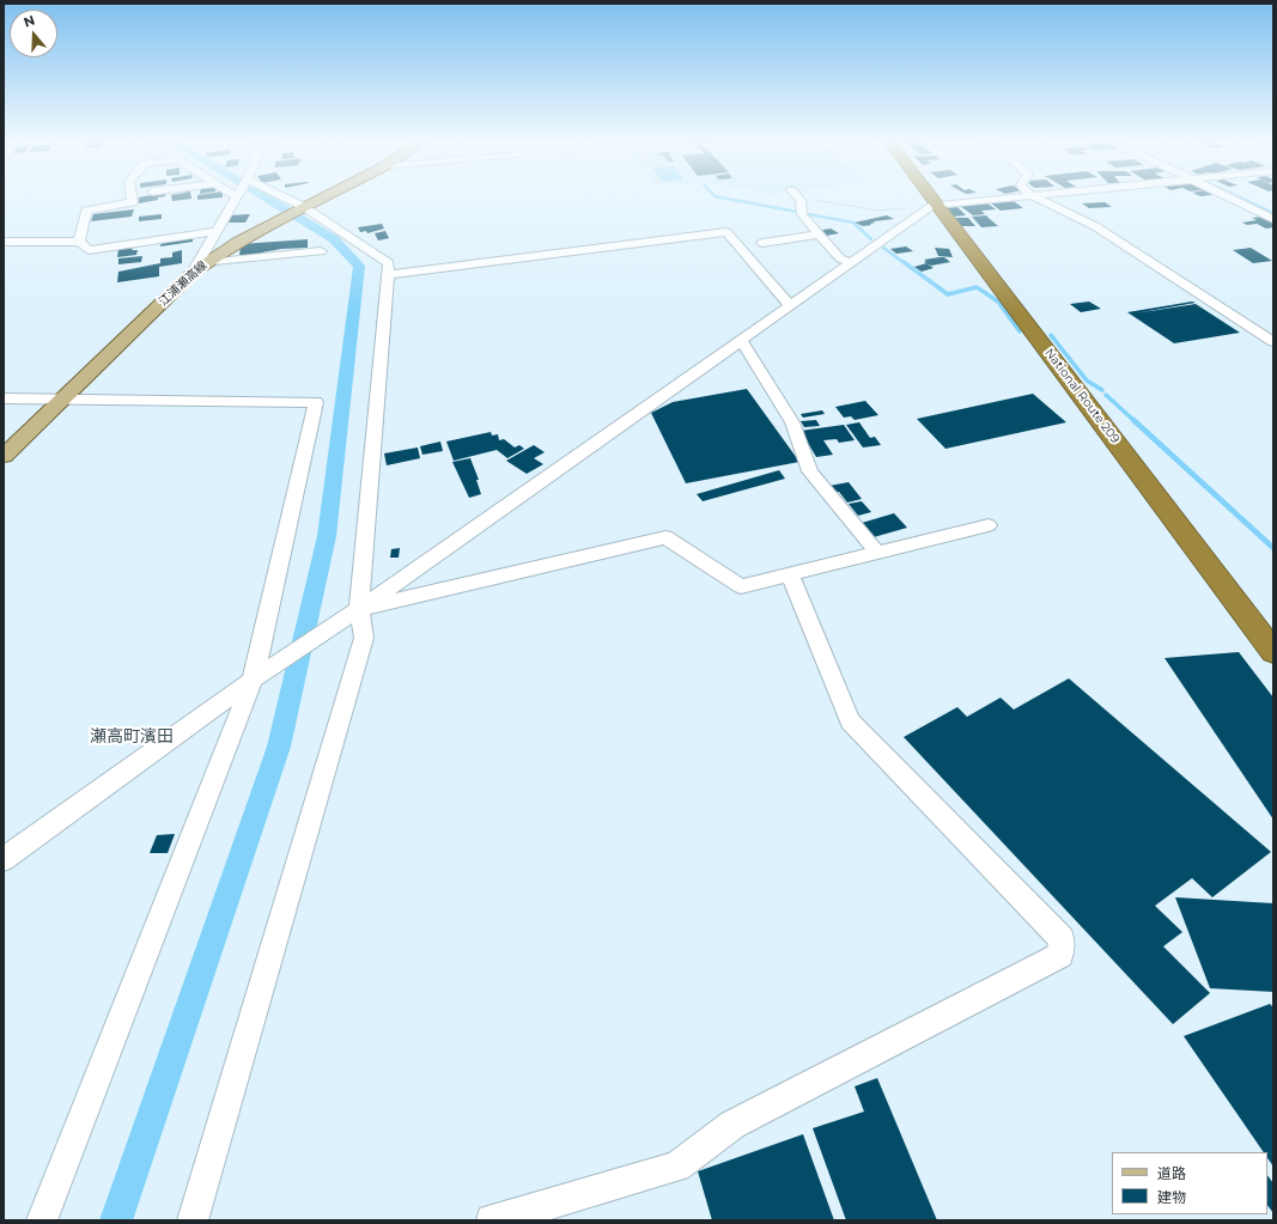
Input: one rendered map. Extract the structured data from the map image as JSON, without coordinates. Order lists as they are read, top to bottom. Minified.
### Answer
{"streets":{"highway":["National Route 209"],"main road":["江浦瀬高線"]},"districts":["瀬高町濱田"],"legend":["道路","建物"],"north":"top"}
